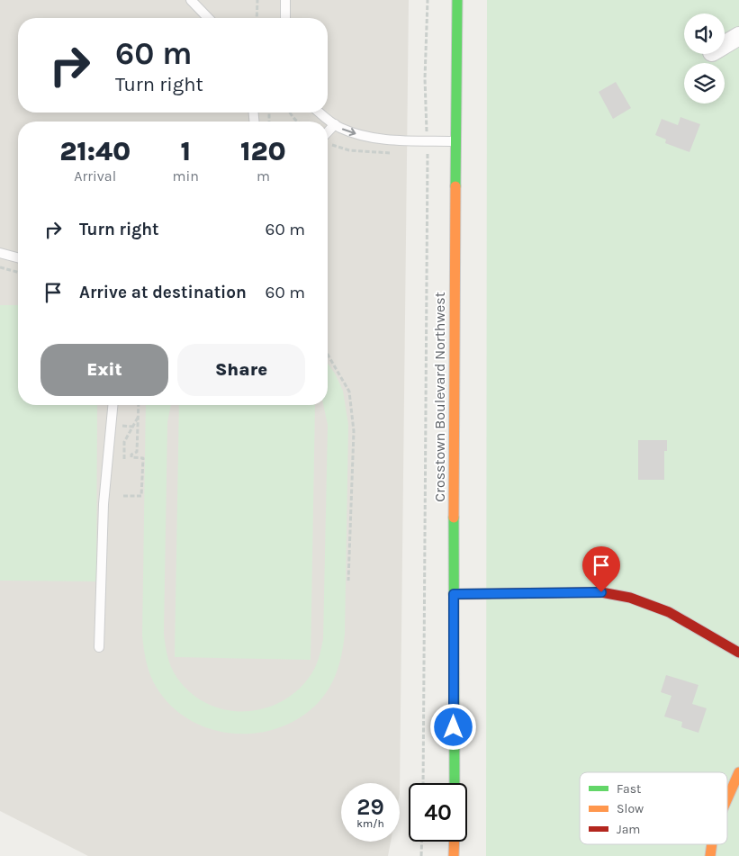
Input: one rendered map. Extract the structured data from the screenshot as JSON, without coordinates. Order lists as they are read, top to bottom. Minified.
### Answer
{"streets":{"street":["Crosstown Boulevard Northwest"]},"legend":["Fast","Slow","Jam"],"page":{"turn":["60 m","Turn right"],"eta":["21:40","Arrival","1","min","120","m"],"list":[{"name":"Turn right","value":"60 m"},{"name":"Arrive at destination","value":"60 m"}],"buttons":["Exit","Share"],"speed":"29 km/h","limit":"40"}}
